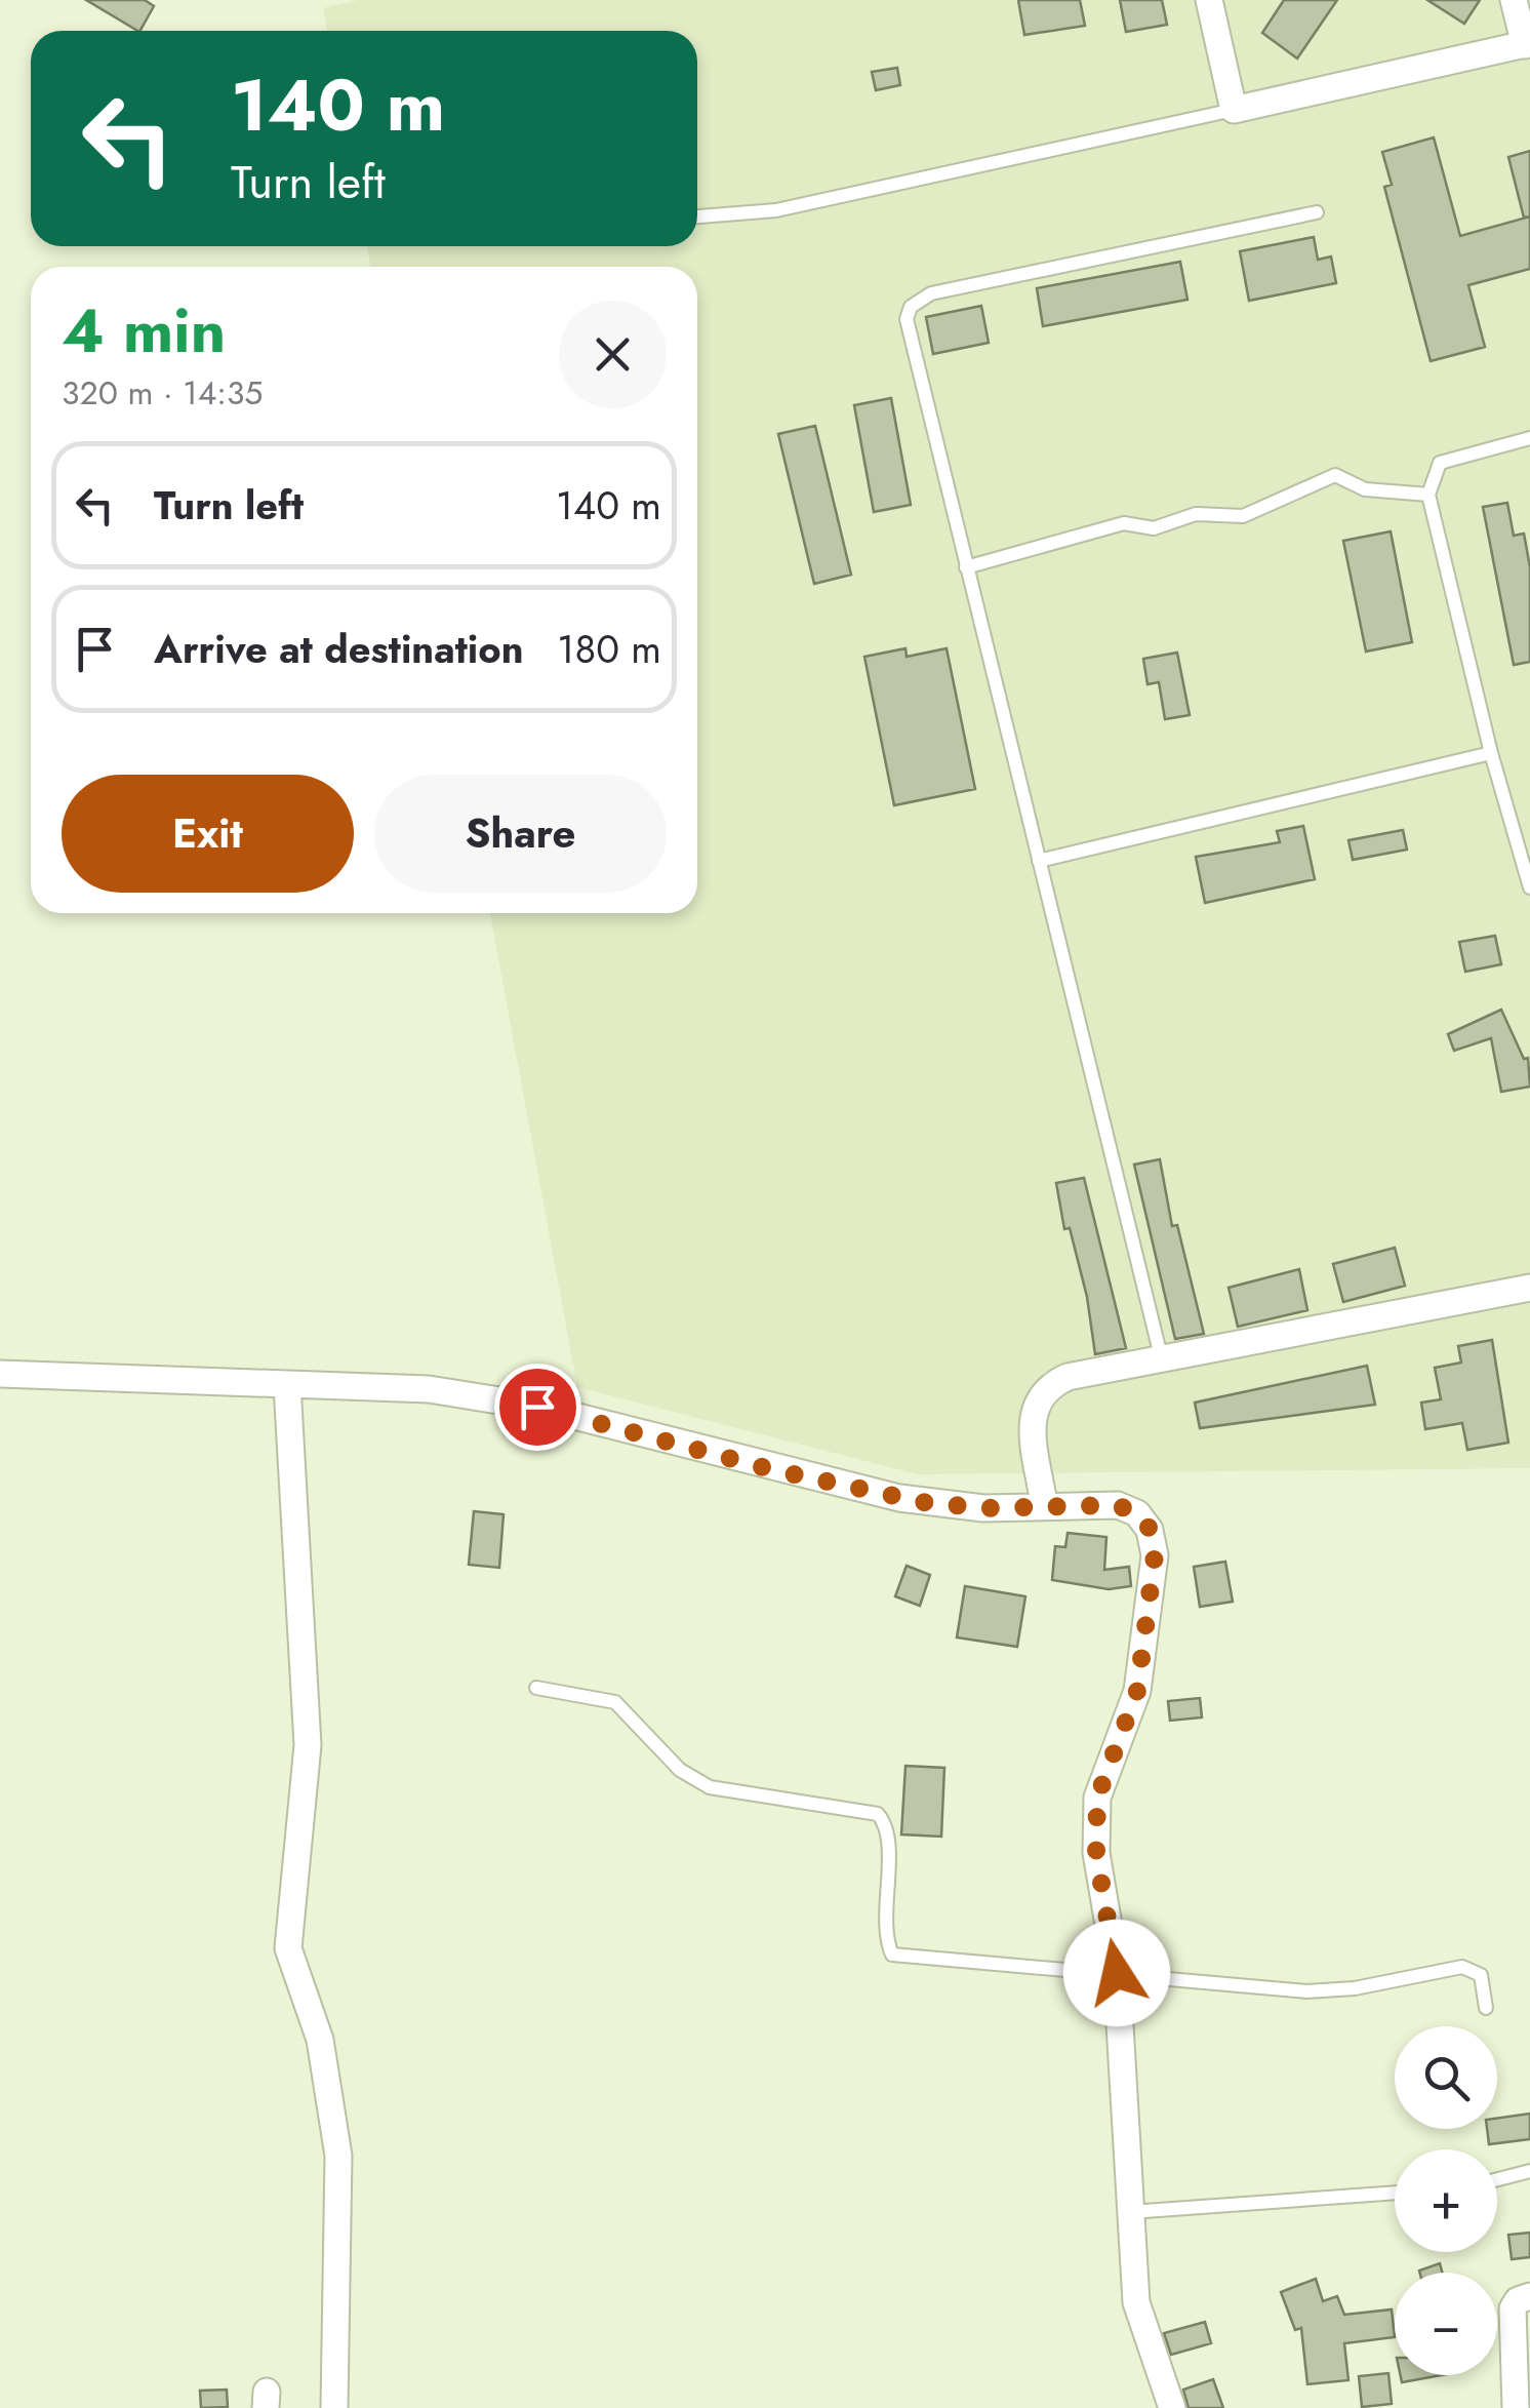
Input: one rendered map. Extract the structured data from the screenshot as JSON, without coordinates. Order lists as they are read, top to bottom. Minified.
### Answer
{"page":{"turn":["140 m","Turn left"],"heading":["4 min","320 m · 14:35"],"list":[{"name":"Turn left","value":"140 m"},{"name":"Arrive at destination","value":"180 m"}],"buttons":["Exit","Share"],"map_buttons":["+","−"]}}
